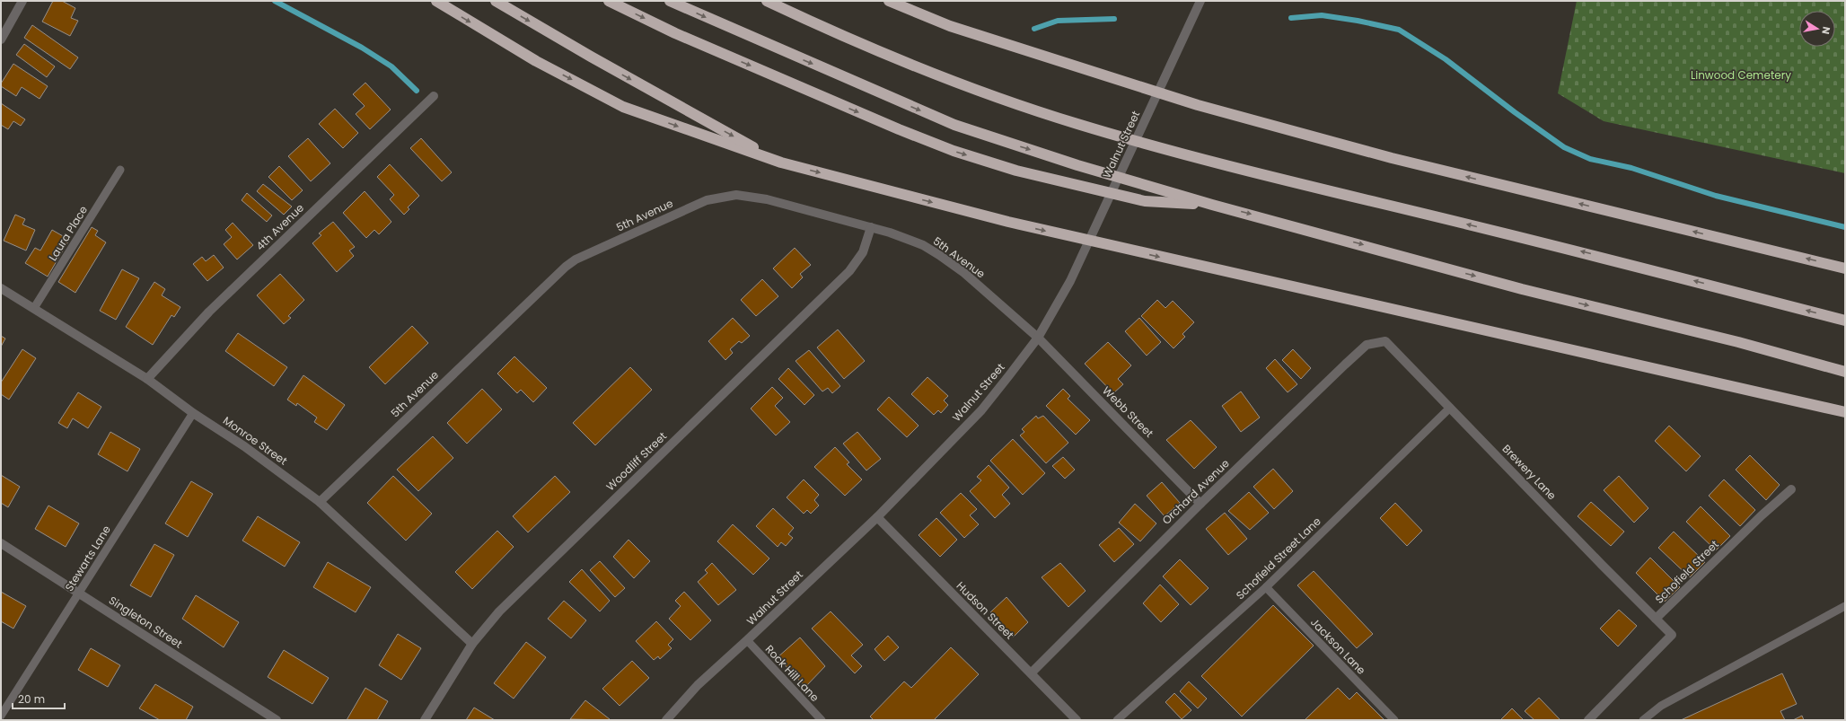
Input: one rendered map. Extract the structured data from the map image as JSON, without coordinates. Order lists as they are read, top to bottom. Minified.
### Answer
{"streets":{"street":["Walnut Street","5th Avenue","4th Avenue","Webb Street","Monroe Street","Woodliff Street","Brewery Lane","Orchard Avenue","Schofield Street","Hudson Street","Singleton Street"],"lane":["Laura Place","Stewarts Lane","Schofield Street Lane","Jackson Lane","Rock Hill Lane"]},"crossings":[["Walnut Street","5th Avenue"],["Walnut Street","Webb Street"],["Walnut Street","Hudson Street"],["Walnut Street","Rock Hill Lane"],["5th Avenue","Webb Street"],["5th Avenue","Monroe Street"],["5th Avenue","Woodliff Street"],["4th Avenue","Monroe Street"],["Laura Place","Monroe Street"],["Webb Street","Orchard Avenue"],["Monroe Street","Woodliff Street"],["Monroe Street","Stewarts Lane"],["Brewery Lane","Orchard Avenue"],["Brewery Lane","Schofield Street Lane"],["Brewery Lane","Schofield Street"],["Orchard Avenue","Hudson Street"],["Stewarts Lane","Singleton Street"],["Schofield Street Lane","Jackson Lane"]],"parks":["Linwood Cemetery"],"scale_bar":"20 m","north":"right"}
